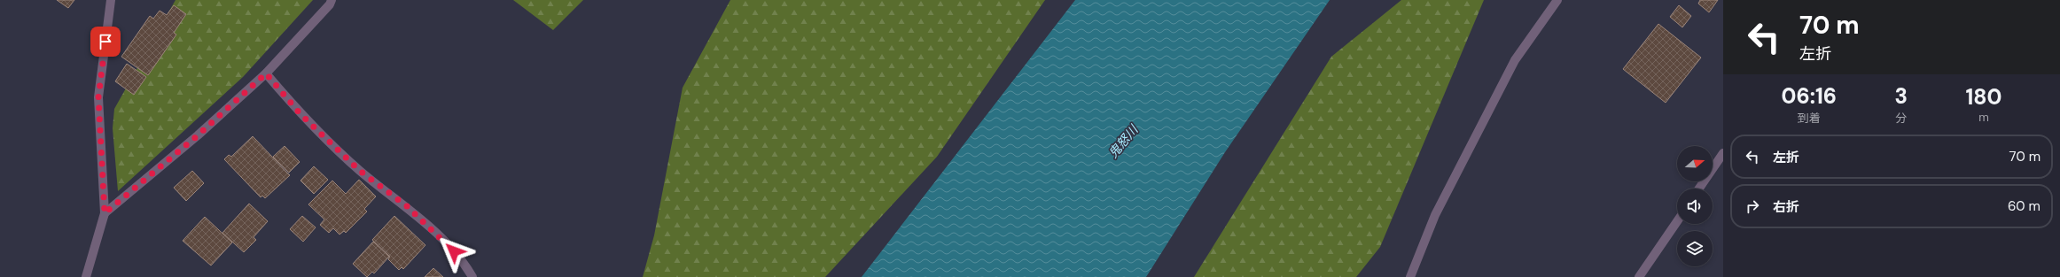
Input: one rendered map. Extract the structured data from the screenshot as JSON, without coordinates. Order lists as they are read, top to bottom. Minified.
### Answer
{"water":["鬼怒川"],"north":"right","page":{"turn":["70 m","左折"],"eta":["06:16","到着","3","分","180","m"],"list":[{"name":"左折","value":"70 m"},{"name":"右折","value":"60 m"}]}}
